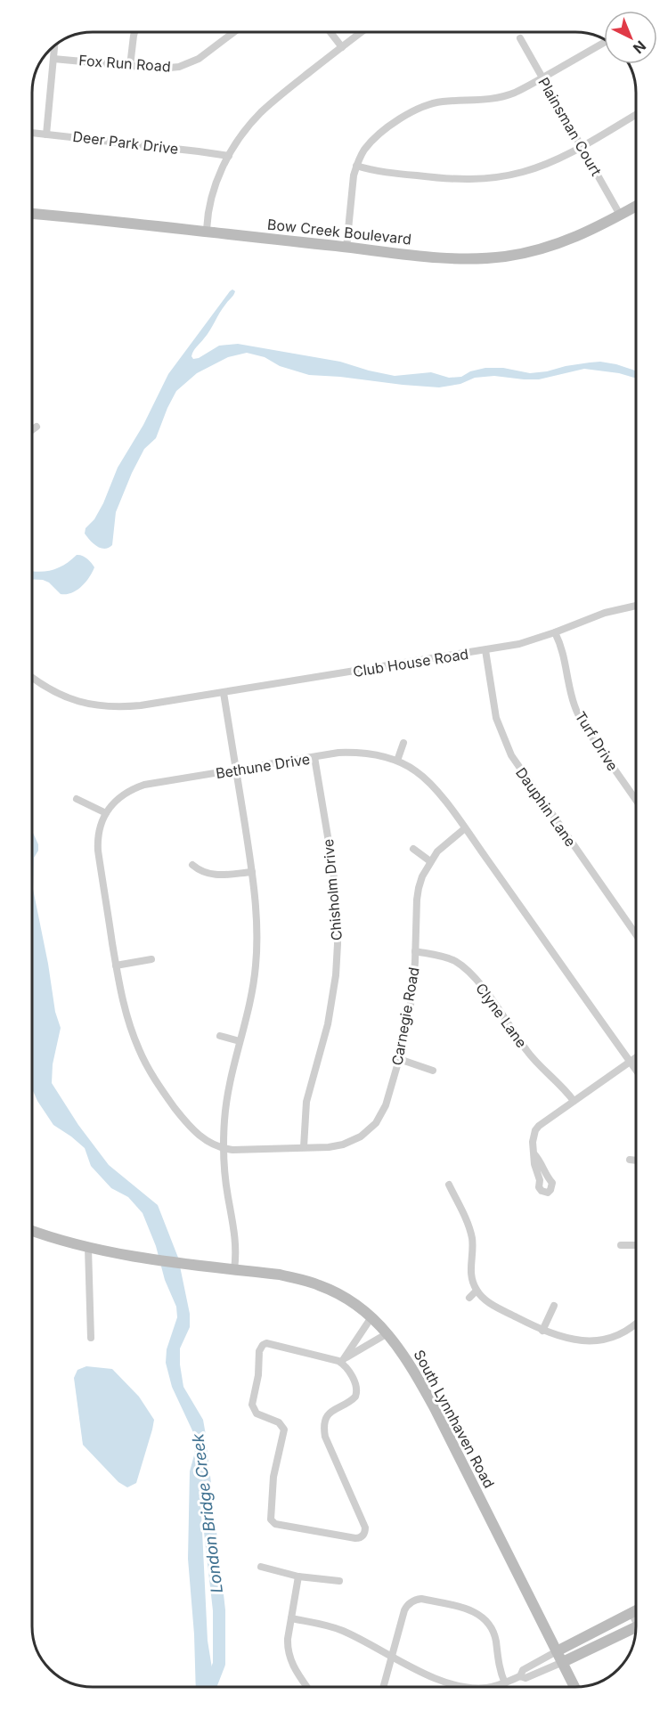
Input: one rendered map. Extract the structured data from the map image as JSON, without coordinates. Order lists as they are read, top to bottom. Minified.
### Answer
{"streets":{"street":["Fox Run Road","Plainsman Court","Deer Park Drive","Bow Creek Boulevard","Club House Road","Turf Drive","Bethune Drive","Dauphin Lane","Chisholm Drive","Clyne Lane","Carnegie Road","South Lynnhaven Road"]},"crossings":[["Plainsman Court","Bow Creek Boulevard"],["Club House Road","Turf Drive"],["Club House Road","Dauphin Lane"],["Bethune Drive","Chisholm Drive"],["Bethune Drive","Carnegie Road"],["Chisholm Drive","Carnegie Road"],["Clyne Lane","Carnegie Road"]],"water":["London Bridge Creek"],"north":"bottom right"}
